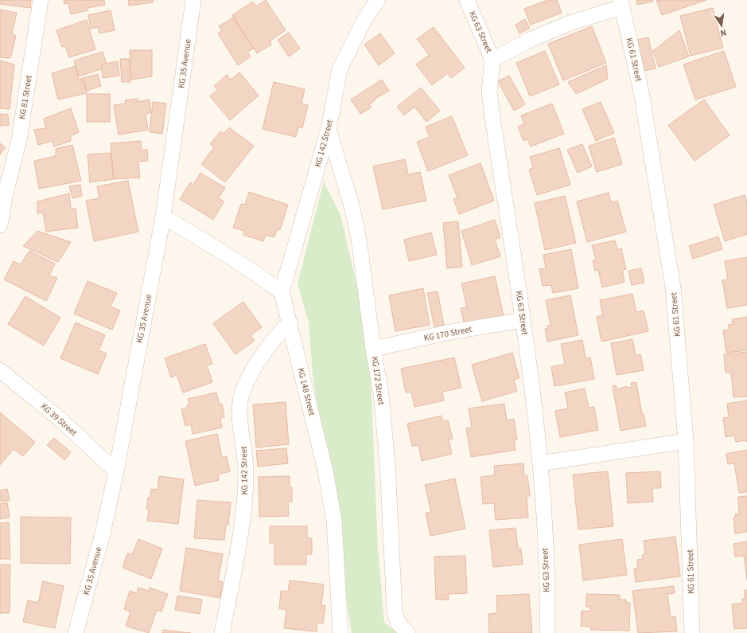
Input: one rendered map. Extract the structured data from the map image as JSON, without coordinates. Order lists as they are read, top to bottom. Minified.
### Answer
{"streets":{"street":["KG 63 Street","KG 61 Street","KG 35 Avenue","KG 81 Street","KG 142 Street","KG 170 Street","KG 172 Street","KG 148 Street","KG 39 Street"]},"crossings":[["KG 63 Street","KG 170 Street"],["KG 35 Avenue","KG 39 Street"],["KG 142 Street","KG 172 Street"],["KG 142 Street","KG 148 Street"],["KG 170 Street","KG 172 Street"]],"north":"bottom"}
